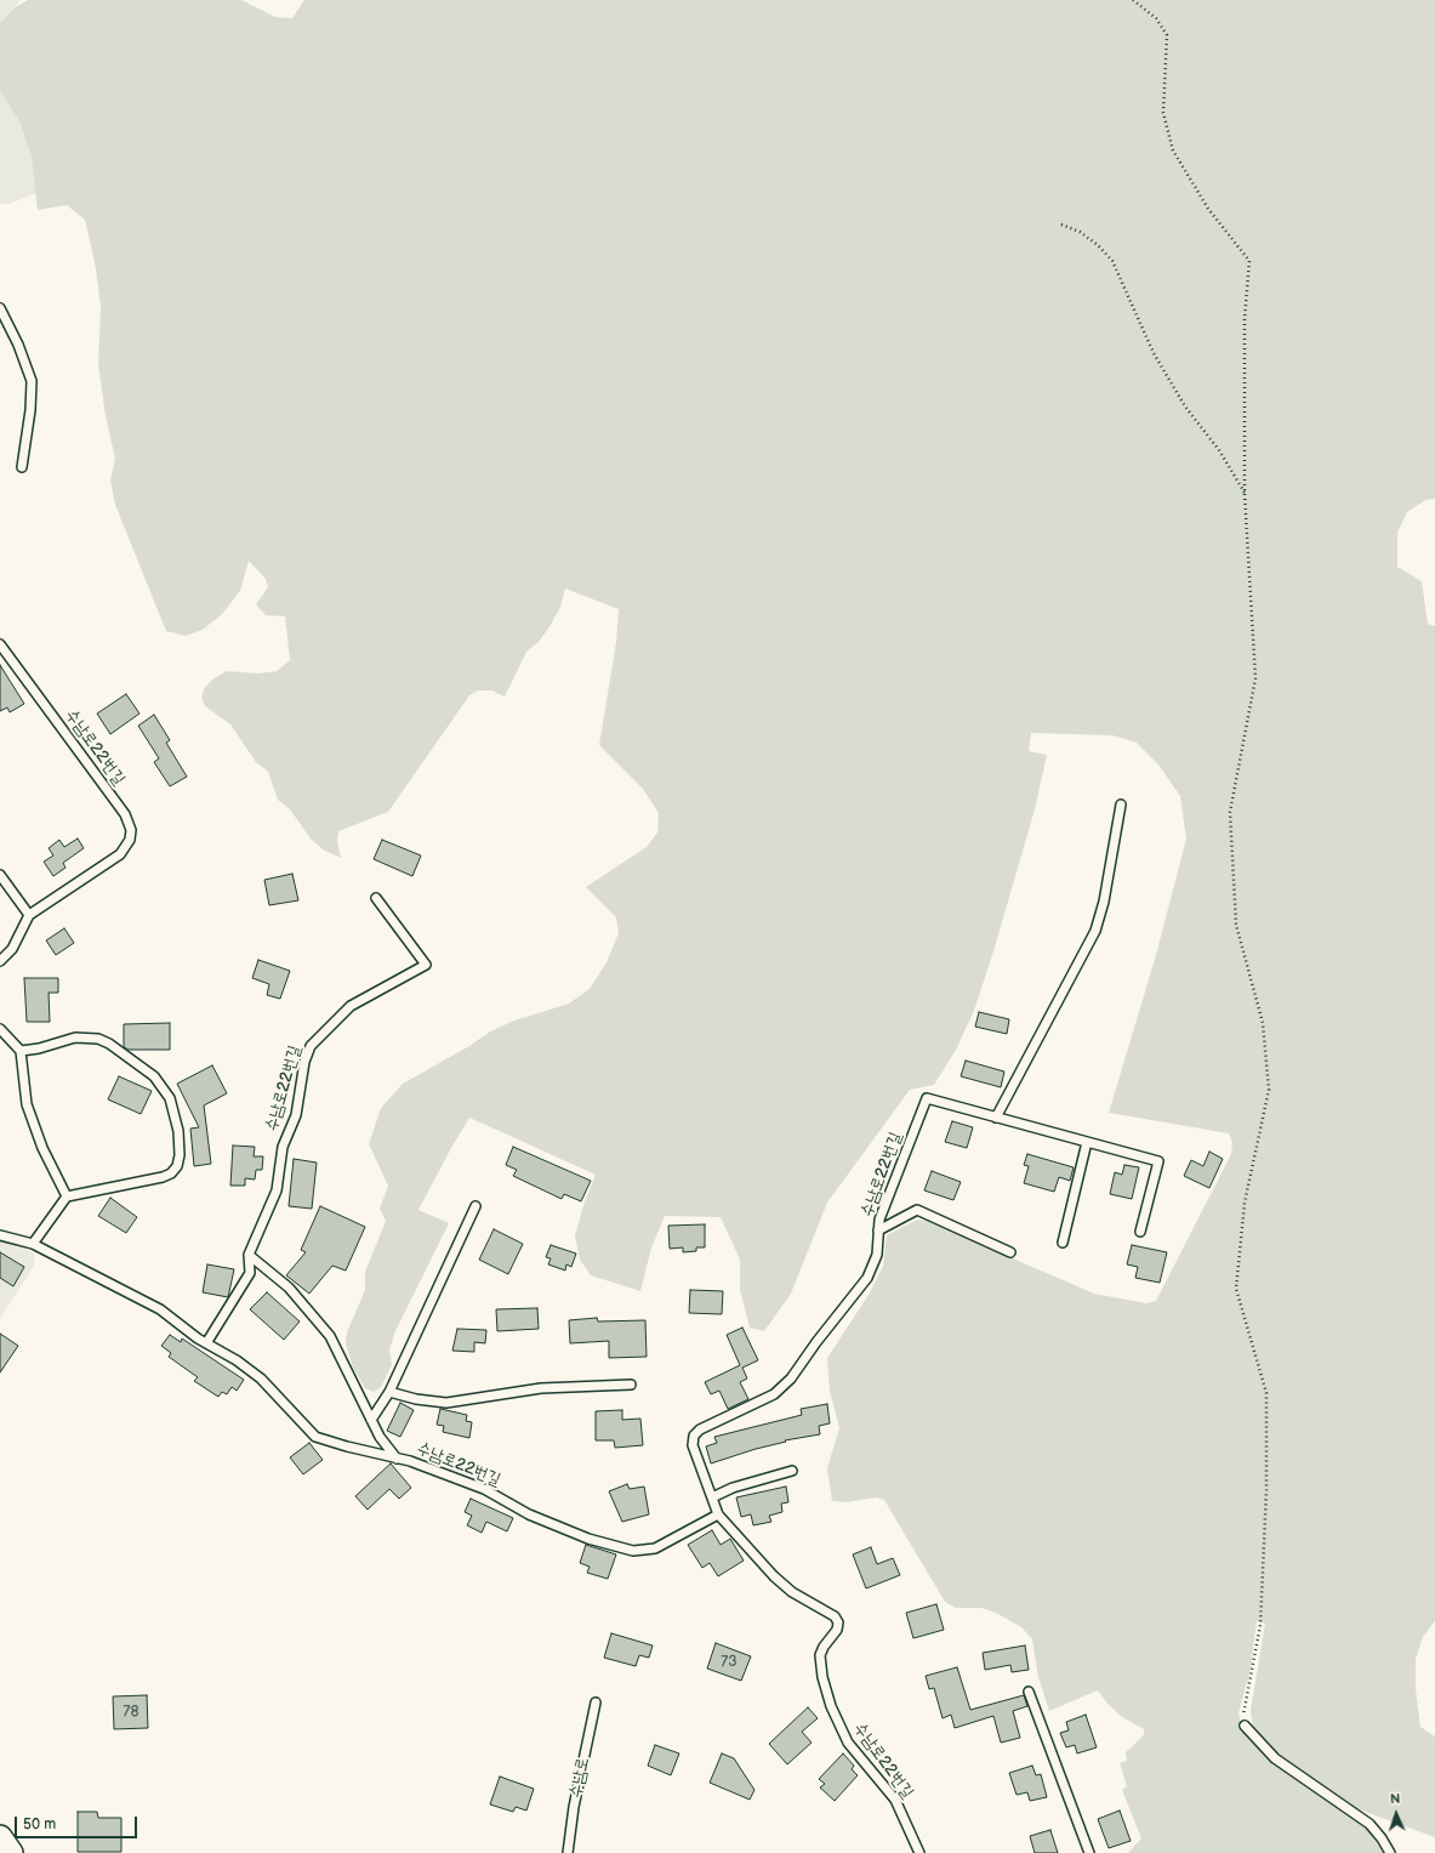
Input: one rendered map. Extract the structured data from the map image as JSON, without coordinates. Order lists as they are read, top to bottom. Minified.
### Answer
{"streets":{"lane":["수남로22번길","수남로"]},"house_numbers":["73","78"],"scale_bar":"50 m","north":"top"}
